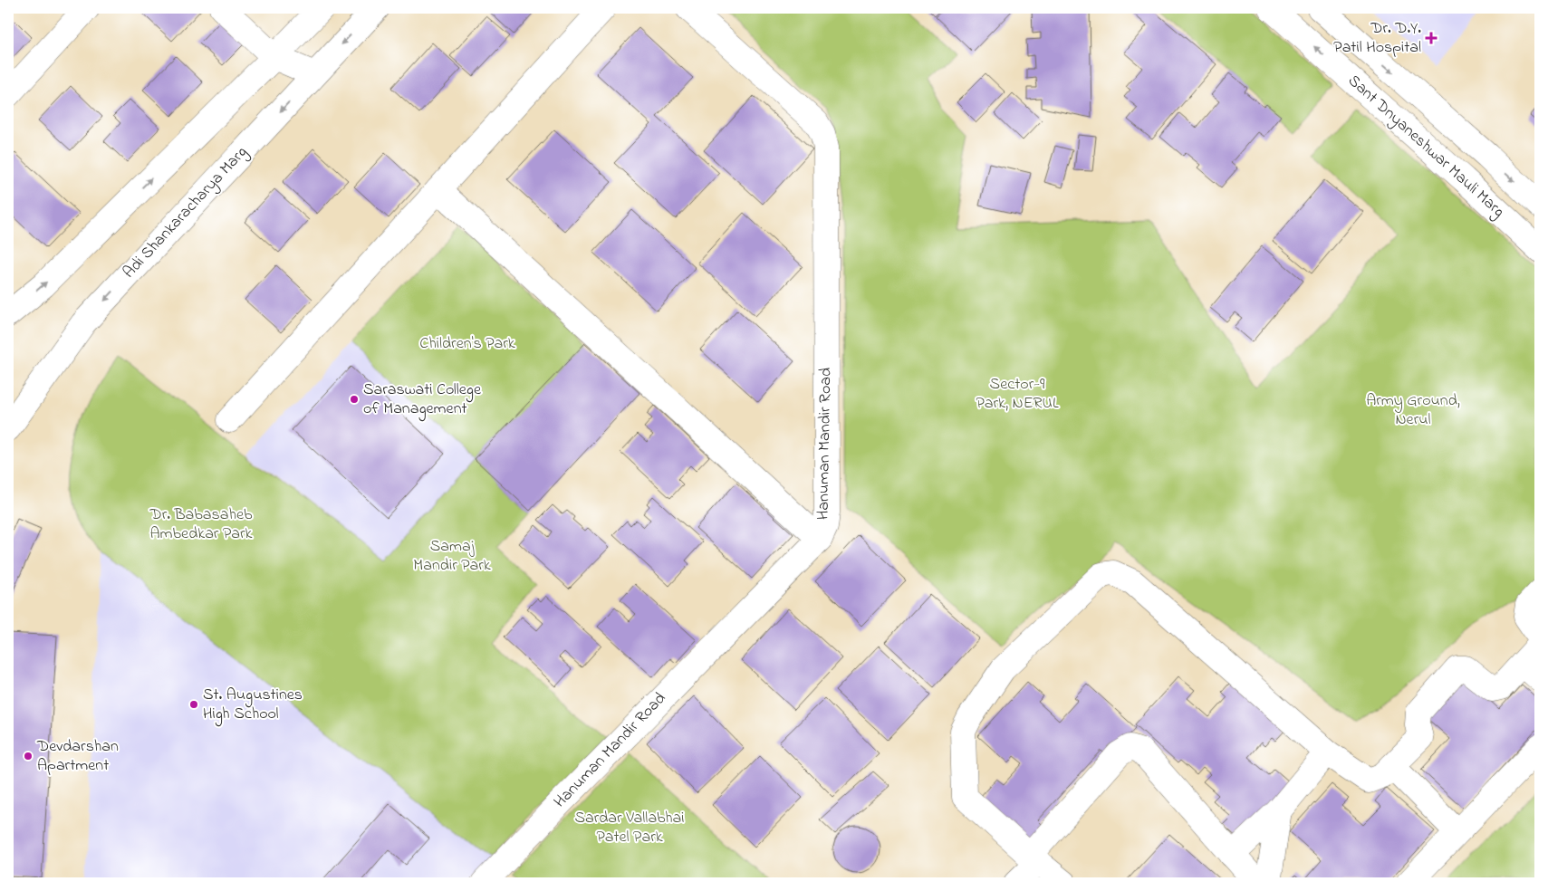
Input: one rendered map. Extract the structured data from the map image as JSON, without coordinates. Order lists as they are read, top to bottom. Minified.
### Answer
{"streets":{"street":["Sant Dnyaneshwar Mauli Marg","Adi Shankaracharya Marg","Hanuman Mandir Road"]},"parks":["Children's Park","Sector-9 Park, NERUL","Army Ground, Nerul","Dr. Babasaheb Ambedkar Park","Samaj Mandir Park","Sardar Vallabhai Patel Park"],"places":{"health":["Dr. D.Y. Patil Hospital"],"other":["Saraswati College of Management","St. Augustines High School","Devdarshan Apartment"]}}
